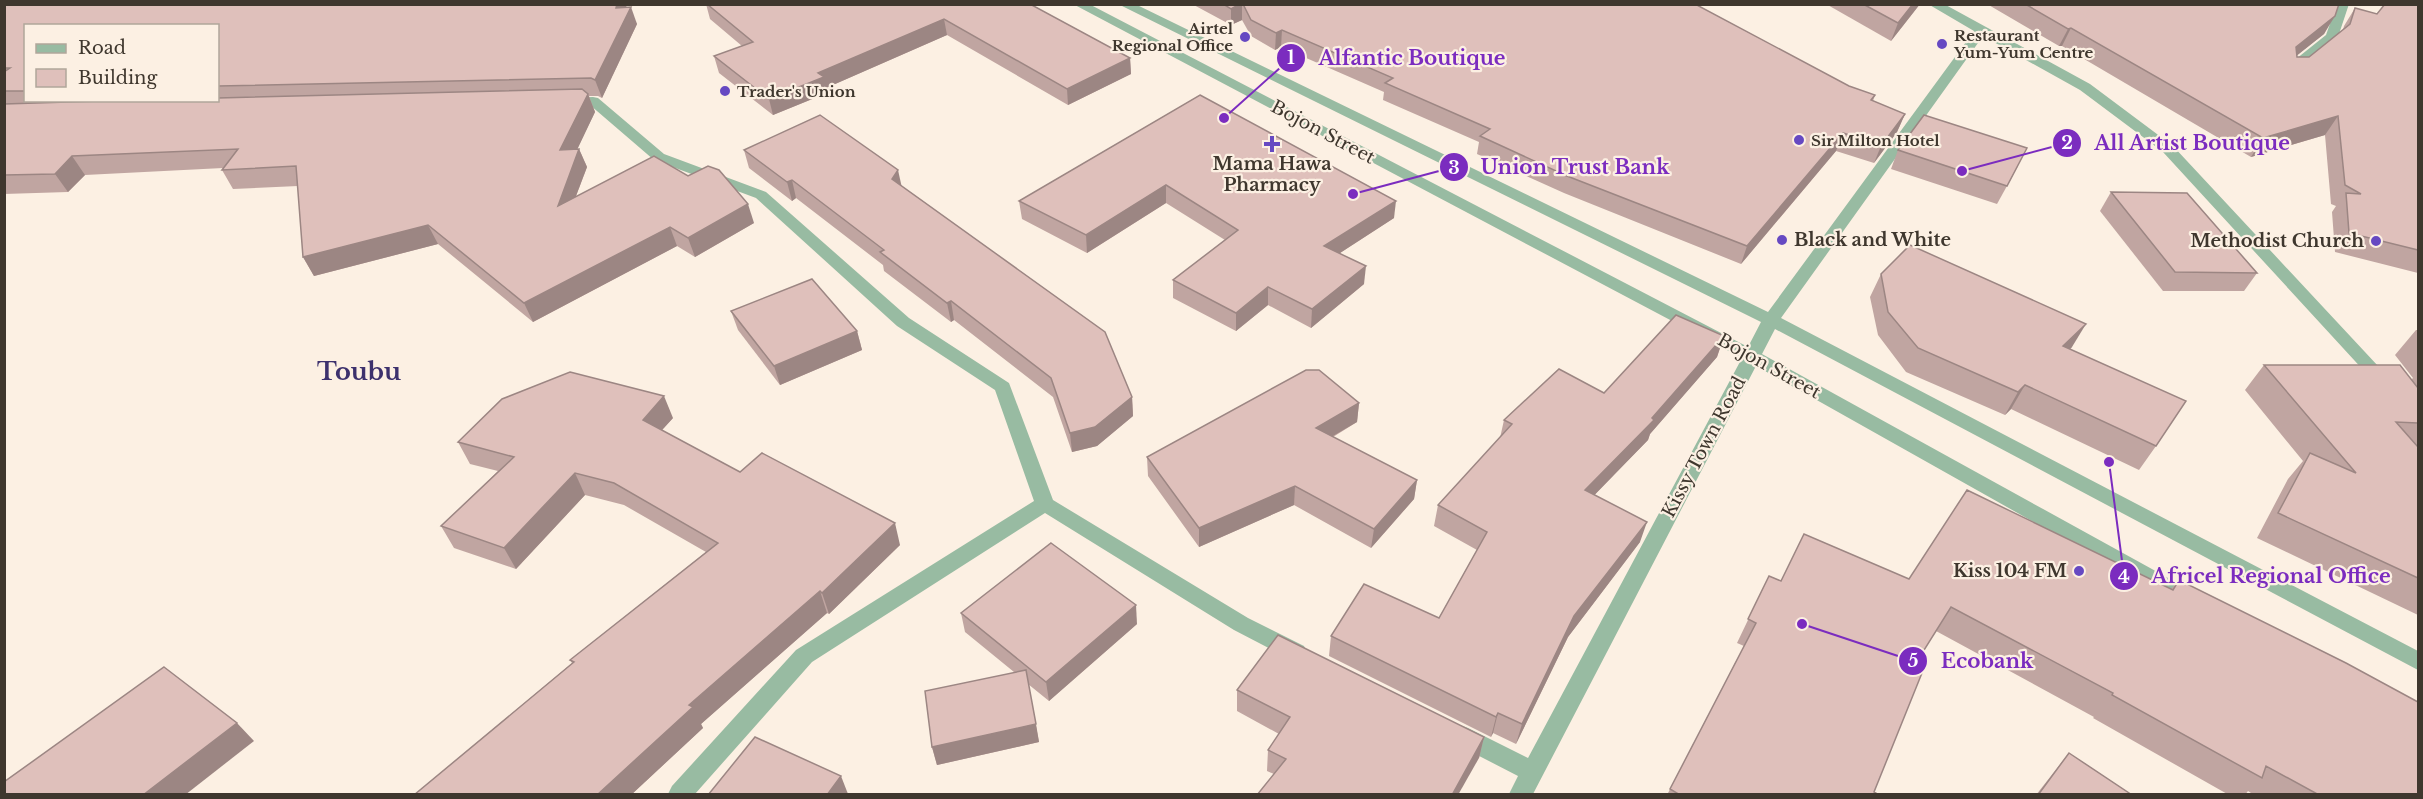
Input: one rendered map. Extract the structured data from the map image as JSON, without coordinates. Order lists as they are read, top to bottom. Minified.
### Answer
{"streets":{"street":["Bojon Street","Kissy Town Road"]},"crossings":[["Bojon Street","Kissy Town Road"]],"districts":["Toubu"],"places":{"other":["Airtel Regional Office","Restaurant Yum-Yum Centre","Trader's Union","Alfantic Boutique","Sir Milton Hotel","All Artist Boutique","Union Trust Bank","Black and White","Methodist Church","Africel Regional Office","Kiss 104 FM","Ecobank"],"health":["Mama Hawa Pharmacy"]},"legend":["Road","Building"]}
